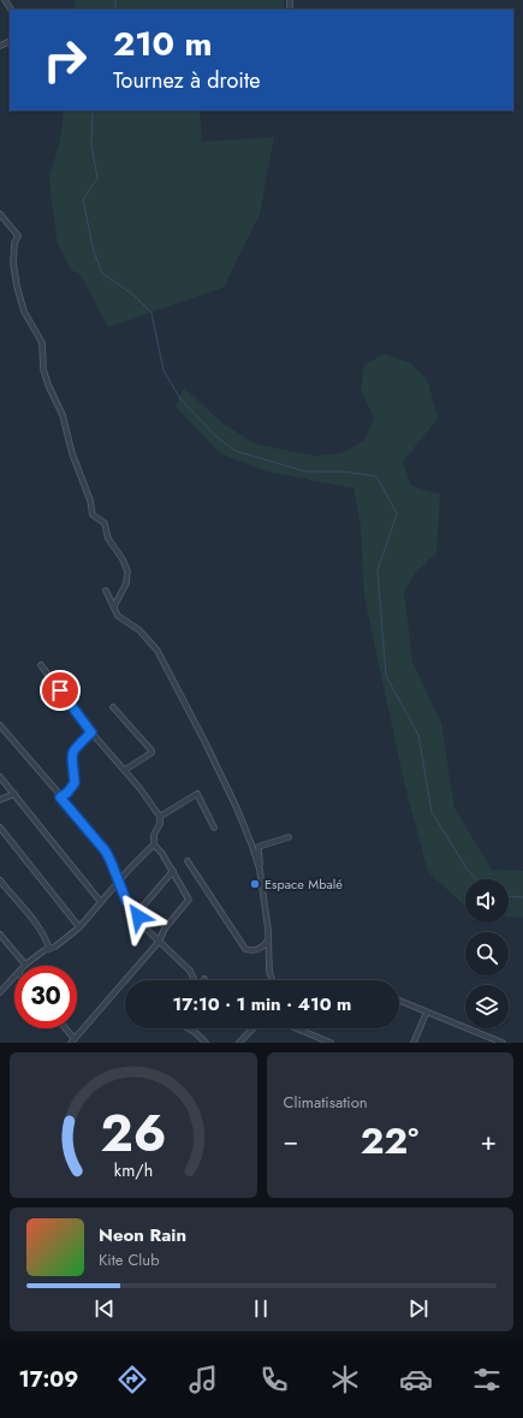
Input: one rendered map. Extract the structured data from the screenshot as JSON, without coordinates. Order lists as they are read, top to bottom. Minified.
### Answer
{"places":["Espace Mbalé"],"page":{"turn":["210 m","Tournez à droite"],"limit":"30","trip":"17:10 · 1 min · 410 m","tile":"Climatisation","heat":["−","22°","+"],"song":["Neon Rain","Kite Club"],"tabs":"17:09","gauge":["26","km/h"]}}
